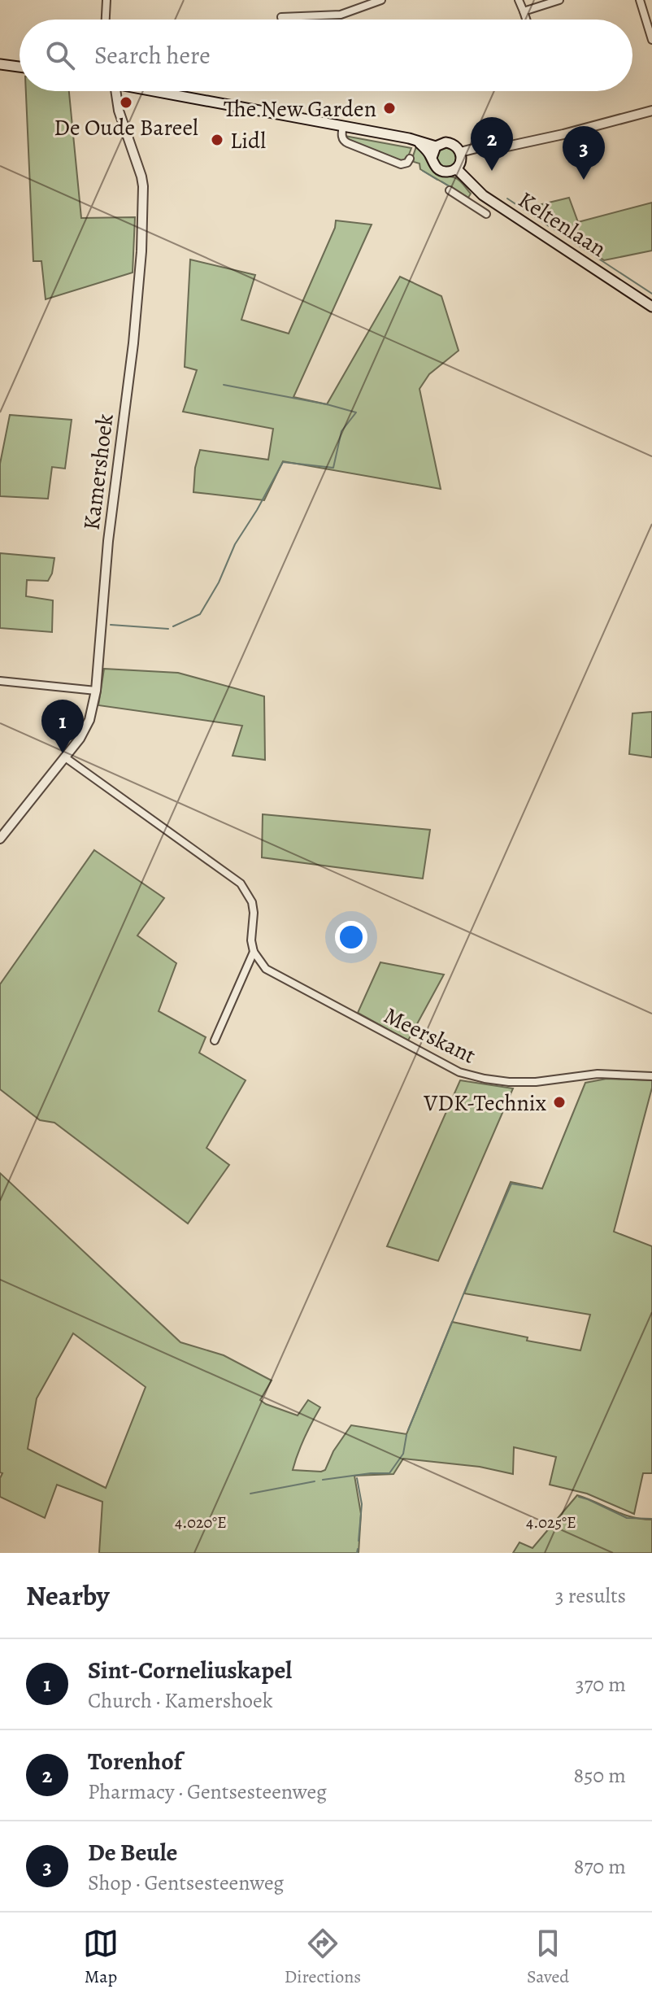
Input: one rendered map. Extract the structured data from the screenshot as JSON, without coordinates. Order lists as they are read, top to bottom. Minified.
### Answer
{"streets":{"main road":["Keltenlaan"],"street":["Kamershoek","Meerskant"]},"places":["De Oude Bareel","The New Garden","Lidl","VDK-Technix"],"page":{"search":"Search here","pins":["2","3","1"],"heading":["Nearby","3 results"],"list":[{"mark":"1","name":"Sint-Corneliuskapel","note":"Church · Kamershoek","value":"370 m"},{"mark":"2","name":"Torenhof","note":"Pharmacy · Gentsesteenweg","value":"850 m"},{"mark":"3","name":"De Beule","note":"Shop · Gentsesteenweg","value":"870 m"}],"nav":["Map","Directions","Saved"]},"coordinates":["4.020°E","4.025°E"]}
